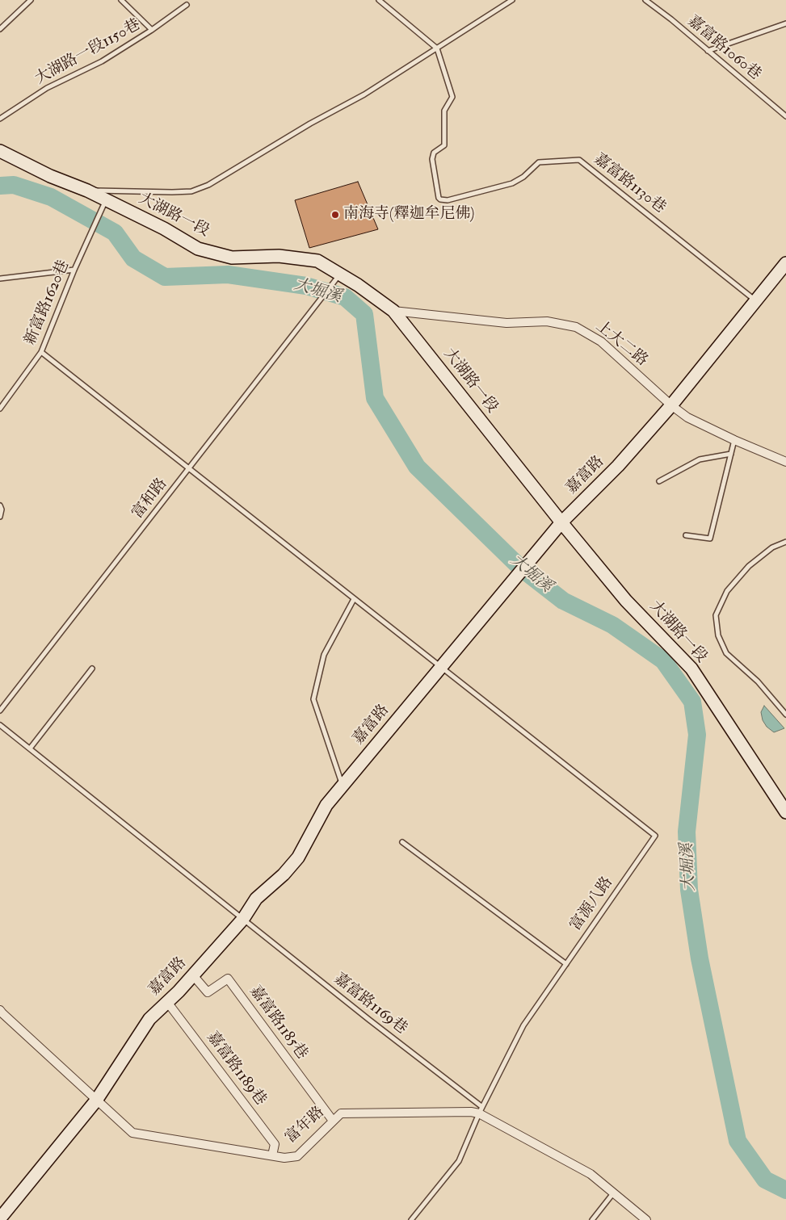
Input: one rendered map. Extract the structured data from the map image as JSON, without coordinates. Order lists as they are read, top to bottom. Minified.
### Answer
{"streets":{"street":["大湖路一段","上大二路","嘉富路","嘉富路1185巷","嘉富路1189巷","富年路"],"lane":["嘉富路1060巷","大湖路一段1150巷","嘉富路1130巷","新富路1620巷","富和路","富源八路","嘉富路1169巷"]},"crossings":[["嘉富路1130巷","嘉富路"],["大湖路一段","新富路1620巷"],["大湖路一段","上大二路"],["大湖路一段","嘉富路"],["大湖路一段","富和路"],["上大二路","嘉富路"],["嘉富路","富源八路"],["嘉富路","嘉富路1169巷"],["嘉富路","嘉富路1185巷"],["嘉富路","嘉富路1189巷"],["嘉富路","富年路"],["富源八路","嘉富路1169巷"],["富源八路","富年路"],["嘉富路1169巷","富年路"],["嘉富路1185巷","富年路"],["嘉富路1189巷","富年路"]],"water":["大堀溪"],"places":["南海寺(釋迦牟尼佛)"]}
